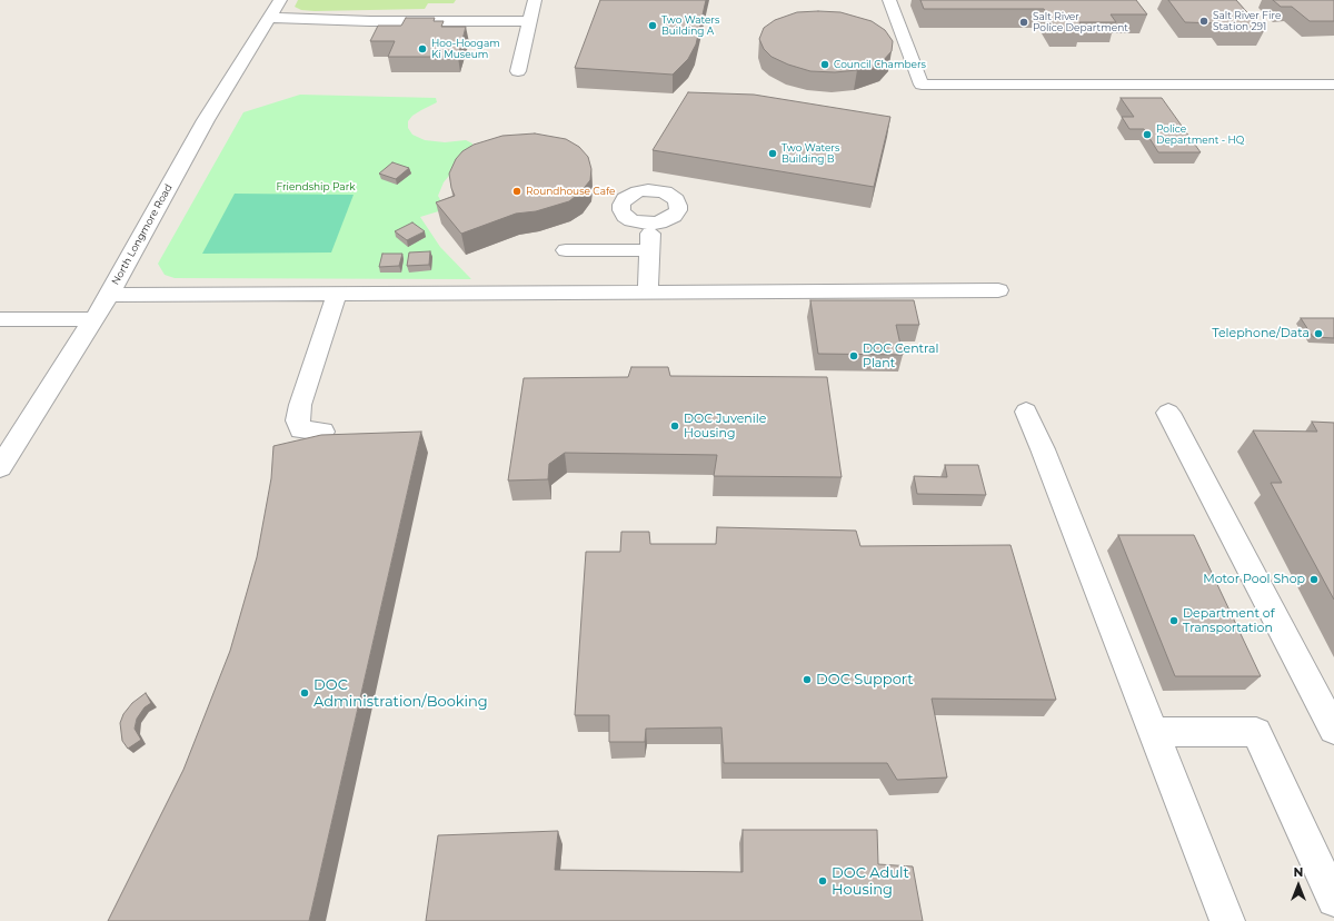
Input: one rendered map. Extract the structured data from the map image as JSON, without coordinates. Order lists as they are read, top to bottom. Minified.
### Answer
{"streets":{"street":["North Longmore Road"]},"parks":["Friendship Park"],"places":["Salt River Fire Station 291","Salt River Police Department","Two Waters Building A","Hoo-Hoogam Ki Museum","Council Chambers","Police Department - HQ","Two Waters Building B","Roundhouse Cafe","Telephone/Data","DOC Central Plant","DOC Juvenile Housing","Motor Pool Shop","Department of Transportation","DOC Support","DOC Administration/Booking","DOC Adult Housing"],"north":"top"}
